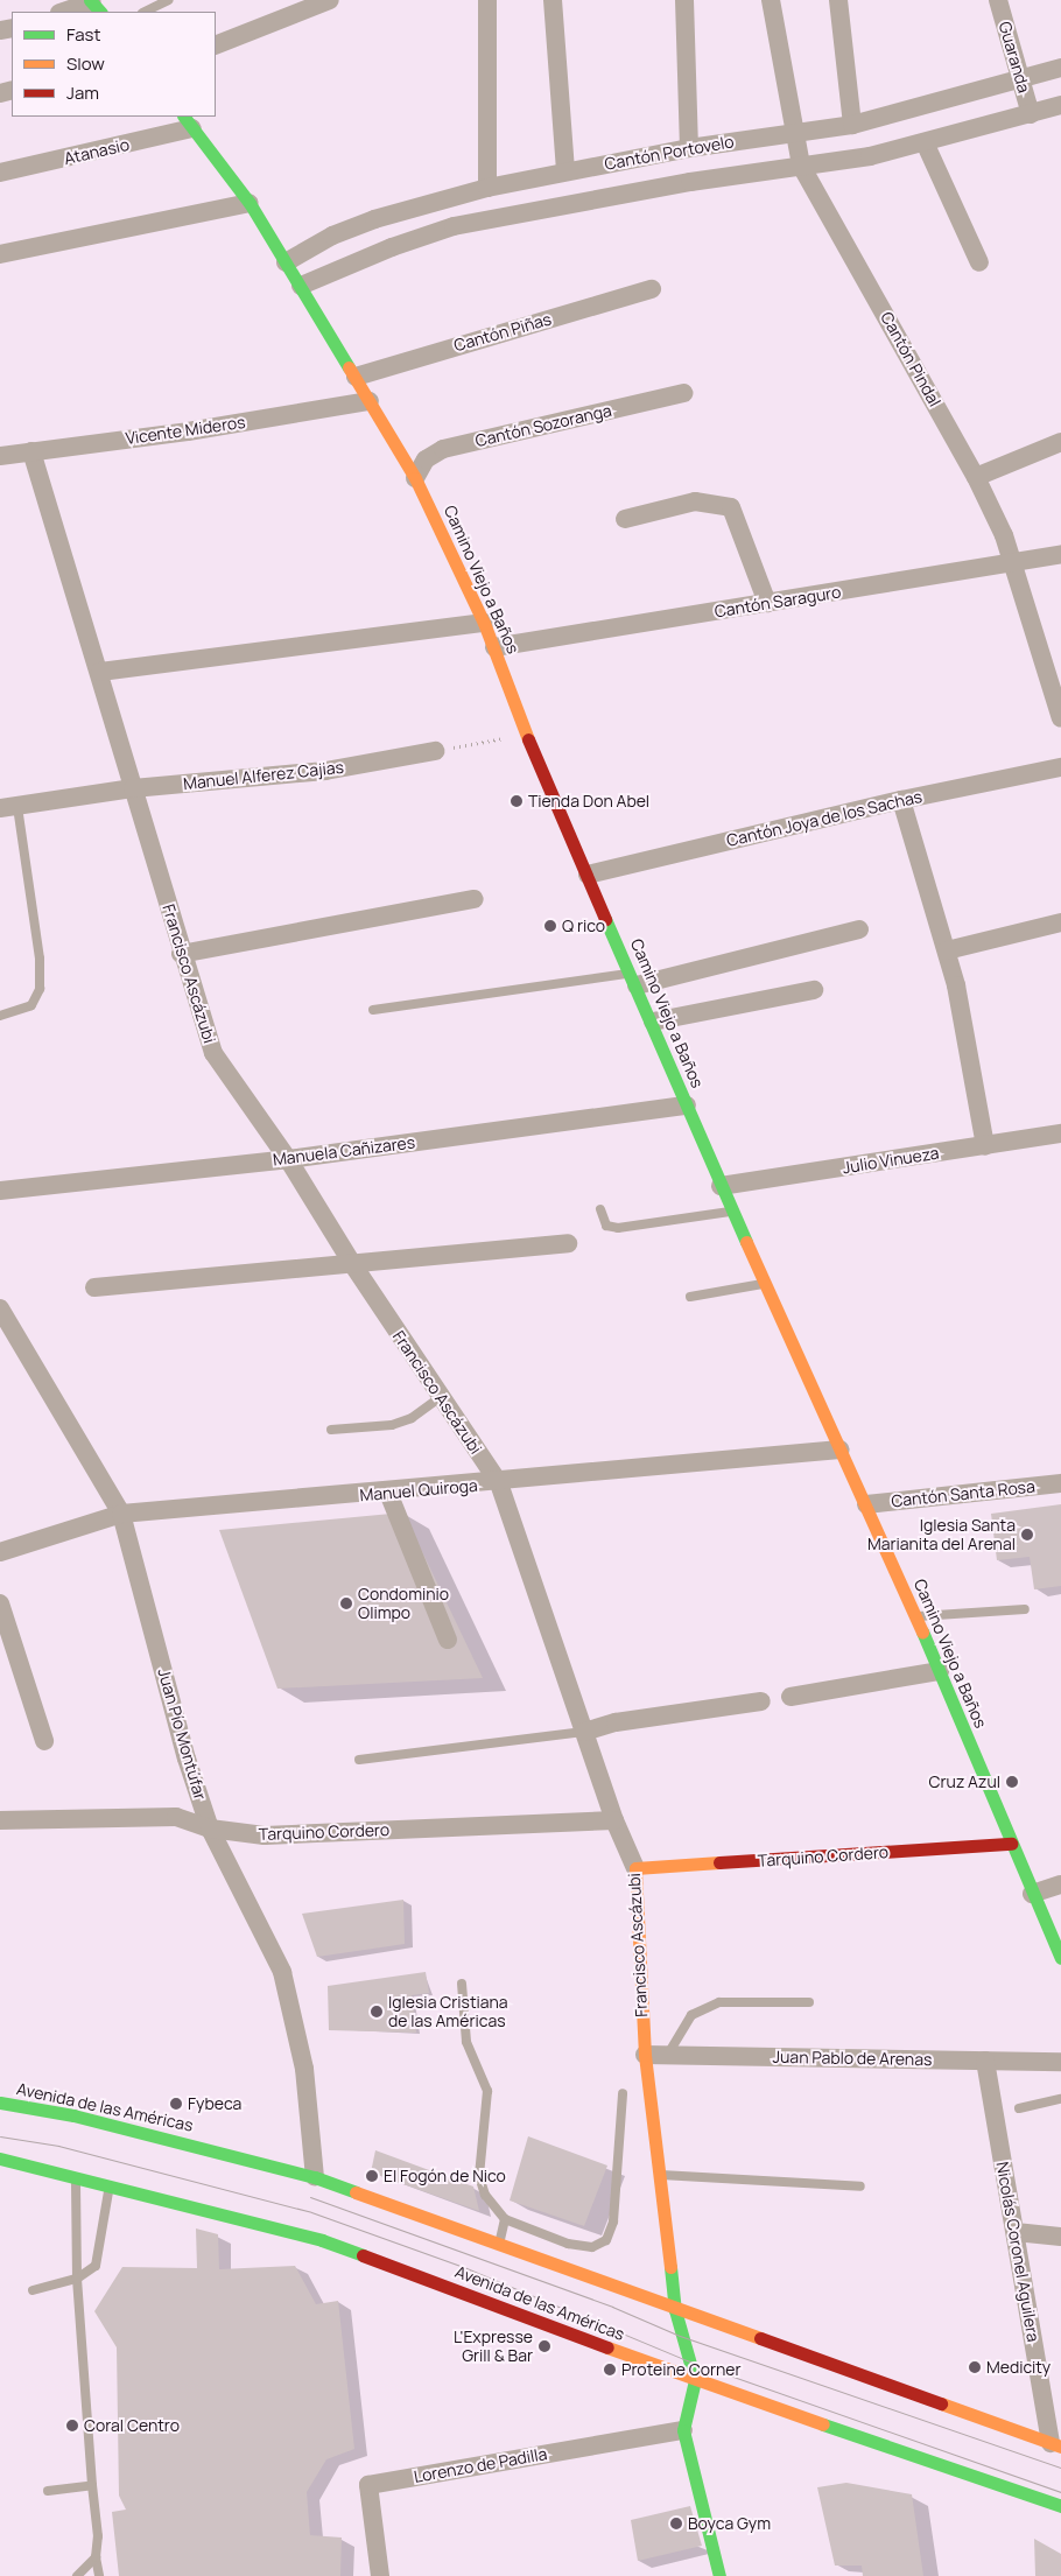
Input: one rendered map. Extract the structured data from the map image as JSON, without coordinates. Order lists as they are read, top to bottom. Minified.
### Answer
{"streets":{"street":["Guaranda","Atanasio","Cantón Portovelo","Cantón Piñas","Cantón Pindal","Cantón Sozoranga","Vicente Mideros","Camino Viejo a Baños","Cantón Saraguro","Manuel Alferez Cajias","Cantón Joya de los Sachas","Francisco Ascázubi","Manuela Cañizares","Julio Vinueza","Manuel Quiroga","Cantón Santa Rosa","Juan Pío Montúfar","Tarquino Cordero","Juan Pablo de Arenas","Avenida de las Américas","Nicolás Coronel Aguilera","Lorenzo de Padilla"]},"crossings":[["Guaranda","Cantón Portovelo"],["Atanasio","Camino Viejo a Baños"],["Cantón Portovelo","Cantón Pindal"],["Cantón Portovelo","Camino Viejo a Baños"],["Cantón Piñas","Camino Viejo a Baños"],["Cantón Pindal","Cantón Saraguro"],["Cantón Sozoranga","Camino Viejo a Baños"],["Vicente Mideros","Camino Viejo a Baños"],["Vicente Mideros","Francisco Ascázubi"],["Camino Viejo a Baños","Cantón Saraguro"],["Camino Viejo a Baños","Cantón Joya de los Sachas"],["Camino Viejo a Baños","Manuela Cañizares"],["Camino Viejo a Baños","Julio Vinueza"],["Camino Viejo a Baños","Manuel Quiroga"],["Camino Viejo a Baños","Cantón Santa Rosa"],["Camino Viejo a Baños","Tarquino Cordero"],["Manuel Alferez Cajias","Francisco Ascázubi"],["Francisco Ascázubi","Manuela Cañizares"],["Francisco Ascázubi","Manuel Quiroga"],["Francisco Ascázubi","Tarquino Cordero"],["Francisco Ascázubi","Juan Pablo de Arenas"],["Francisco Ascázubi","Avenida de las Américas"],["Manuel Quiroga","Juan Pío Montúfar"],["Juan Pío Montúfar","Tarquino Cordero"],["Juan Pío Montúfar","Avenida de las Américas"],["Juan Pablo de Arenas","Nicolás Coronel Aguilera"],["Avenida de las Américas","Nicolás Coronel Aguilera"]],"places":["Tienda Don Abel","Q rico","Iglesia Santa Marianita del Arenal","Condominio Olimpo","Cruz Azul","Iglesia Cristiana de las Américas","Fybeca","El Fogón de Nico","L'Expresse Grill & Bar","Medicity","Proteine Corner","Coral Centro","Boyca Gym"],"legend":["Fast","Slow","Jam"]}
